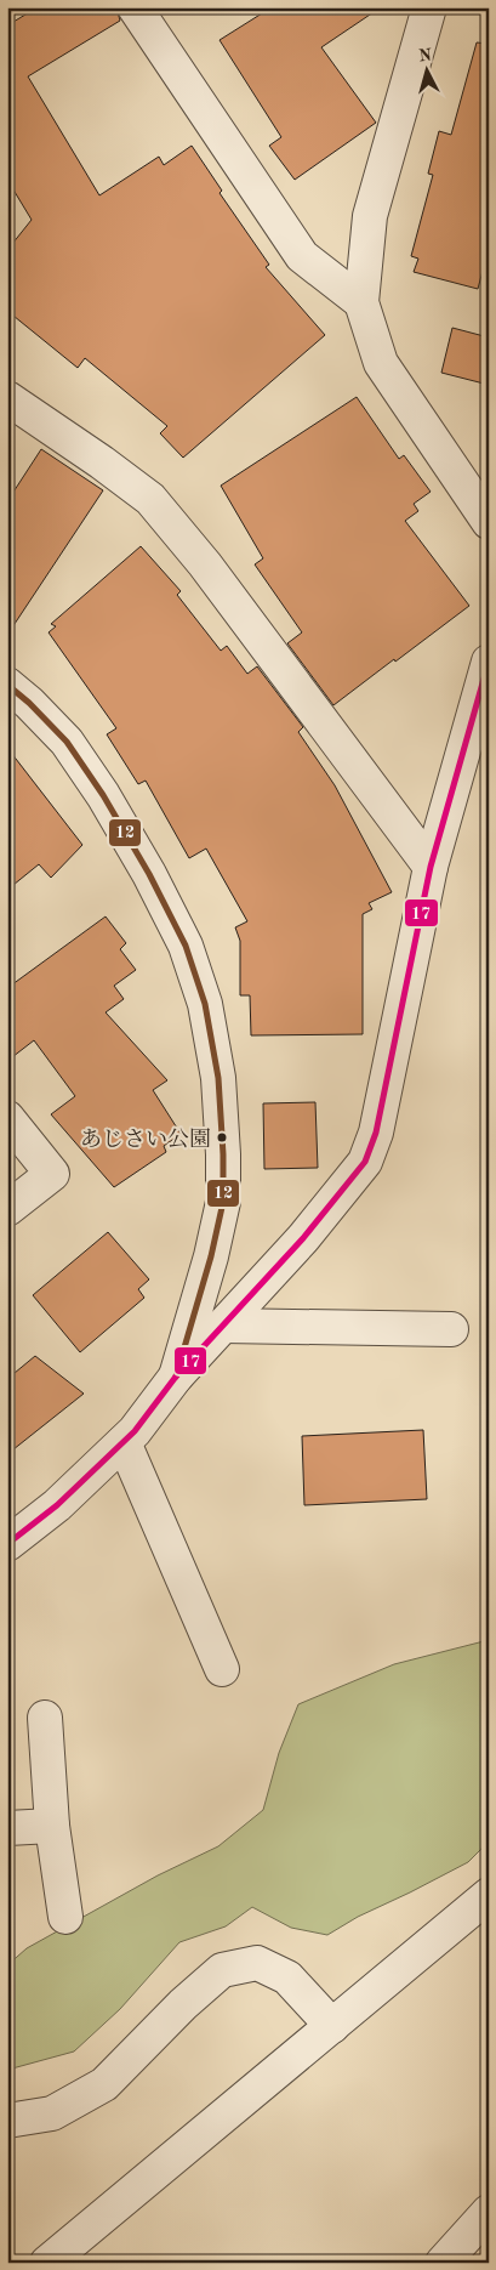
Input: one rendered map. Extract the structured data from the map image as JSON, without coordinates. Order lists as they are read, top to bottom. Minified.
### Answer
{"places":["あじさい公園"],"lines":["transit line 17","transit line 12"],"north":"top"}
